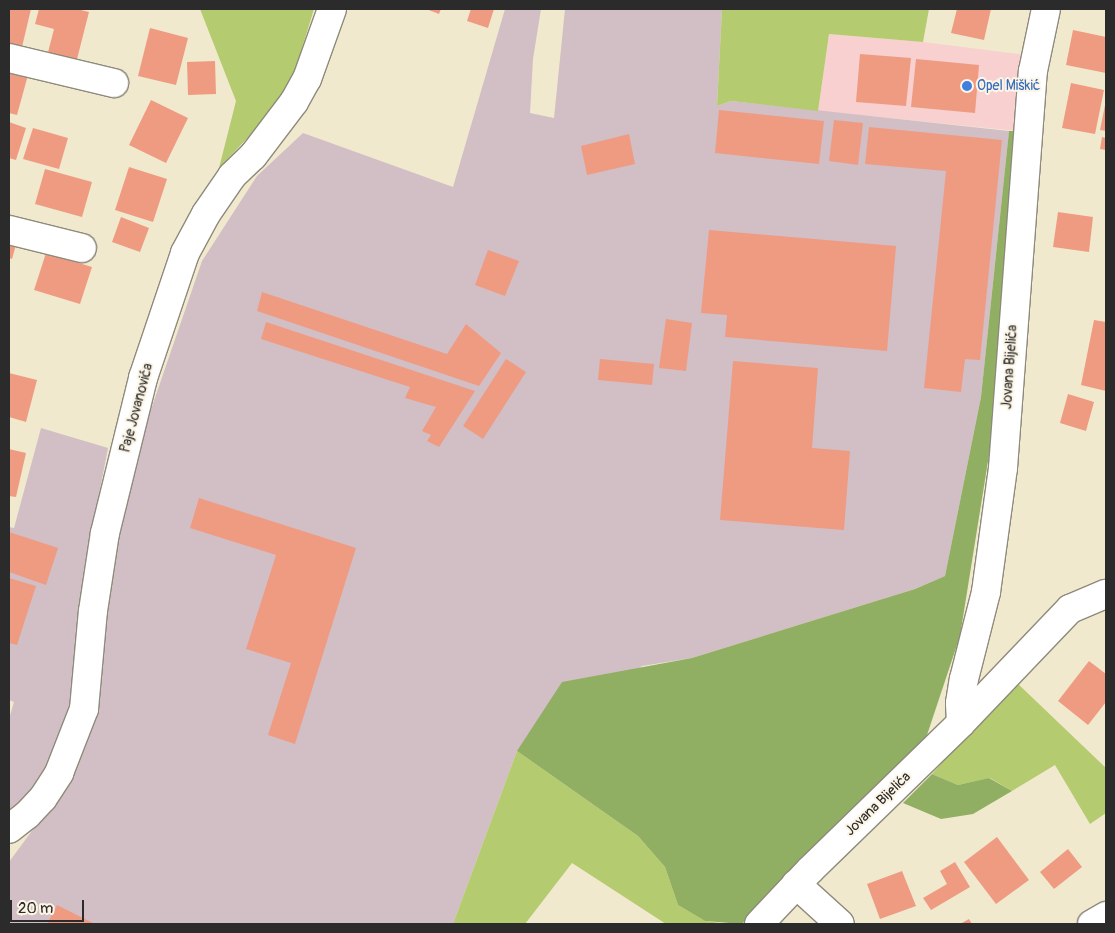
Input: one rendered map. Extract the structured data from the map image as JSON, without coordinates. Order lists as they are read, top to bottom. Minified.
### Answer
{"streets":{"street":["Jovana Bijelića","Paje Jovanovića"]},"places":["Opel Miškić"],"scale_bar":"20 m"}
